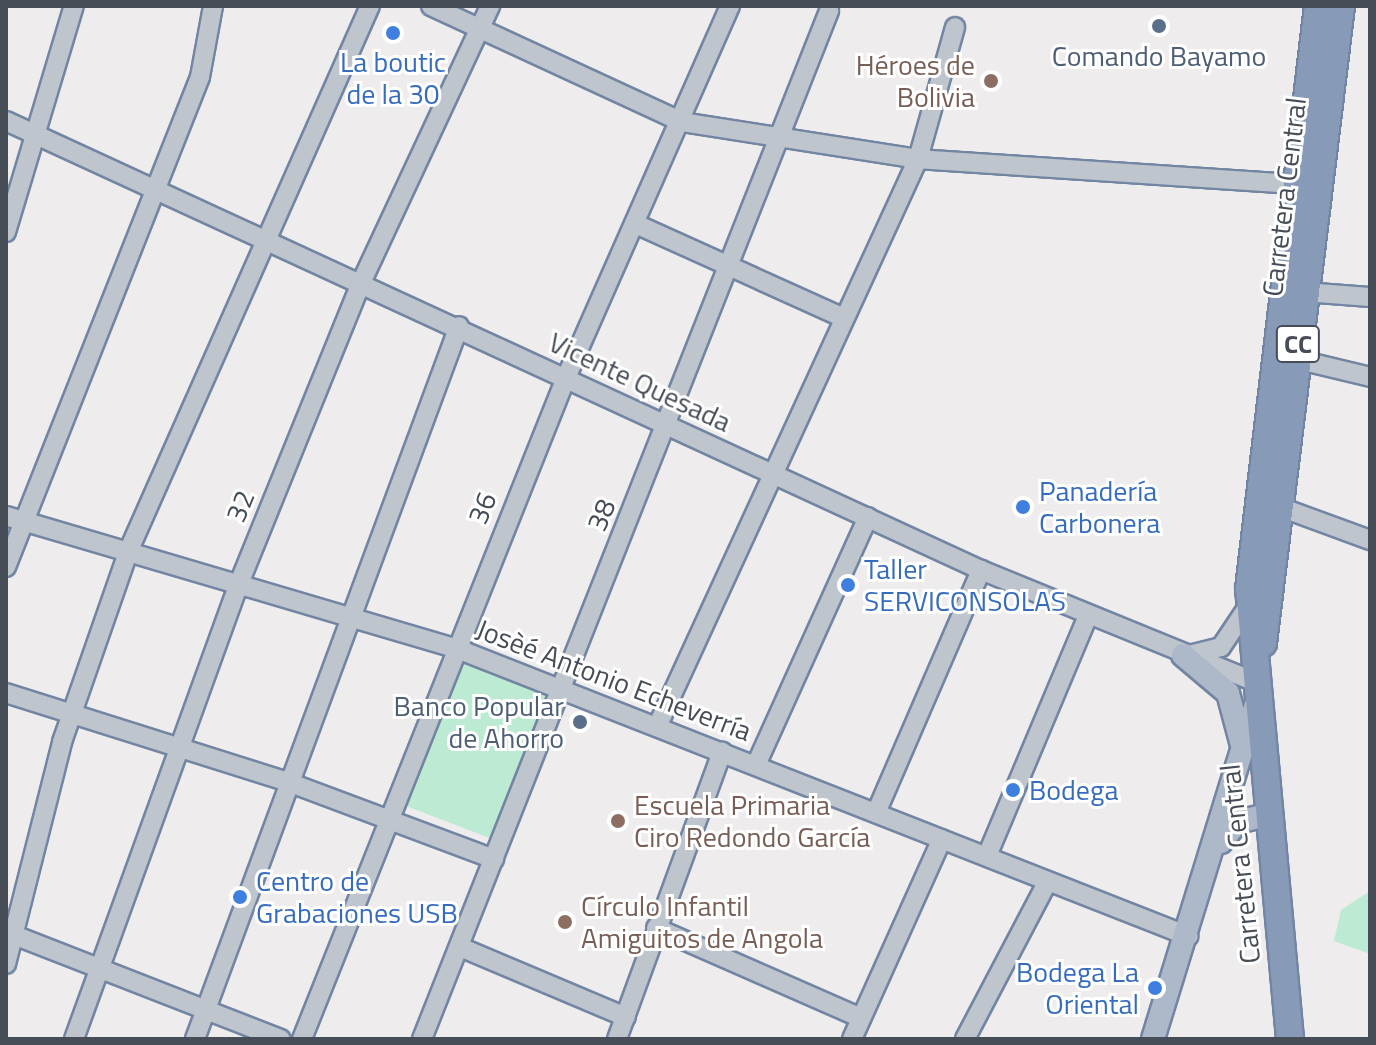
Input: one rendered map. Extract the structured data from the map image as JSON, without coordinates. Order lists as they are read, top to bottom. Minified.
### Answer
{"streets":{"highway":["Carretera Central","CC"],"street":["Vicente Quesada","32","36","38","Josèé Antonio Echeverría"]},"crossings":[["Carretera Central","Vicente Quesada"],["Vicente Quesada","32"],["Vicente Quesada","36"],["Vicente Quesada","38"],["32","Josèé Antonio Echeverría"],["36","Josèé Antonio Echeverría"],["38","Josèé Antonio Echeverría"]],"places":["Comando Bayamo","La boutic de la 30","Héroes de Bolivia","Panadería Carbonera","Taller SERVICONSOLAS","Banco Popular de Ahorro","Bodega","Escuela Primaria Ciro Redondo García","Centro de Grabaciones USB","Círculo Infantil Amiguitos de Angola","Bodega La Oriental"]}
